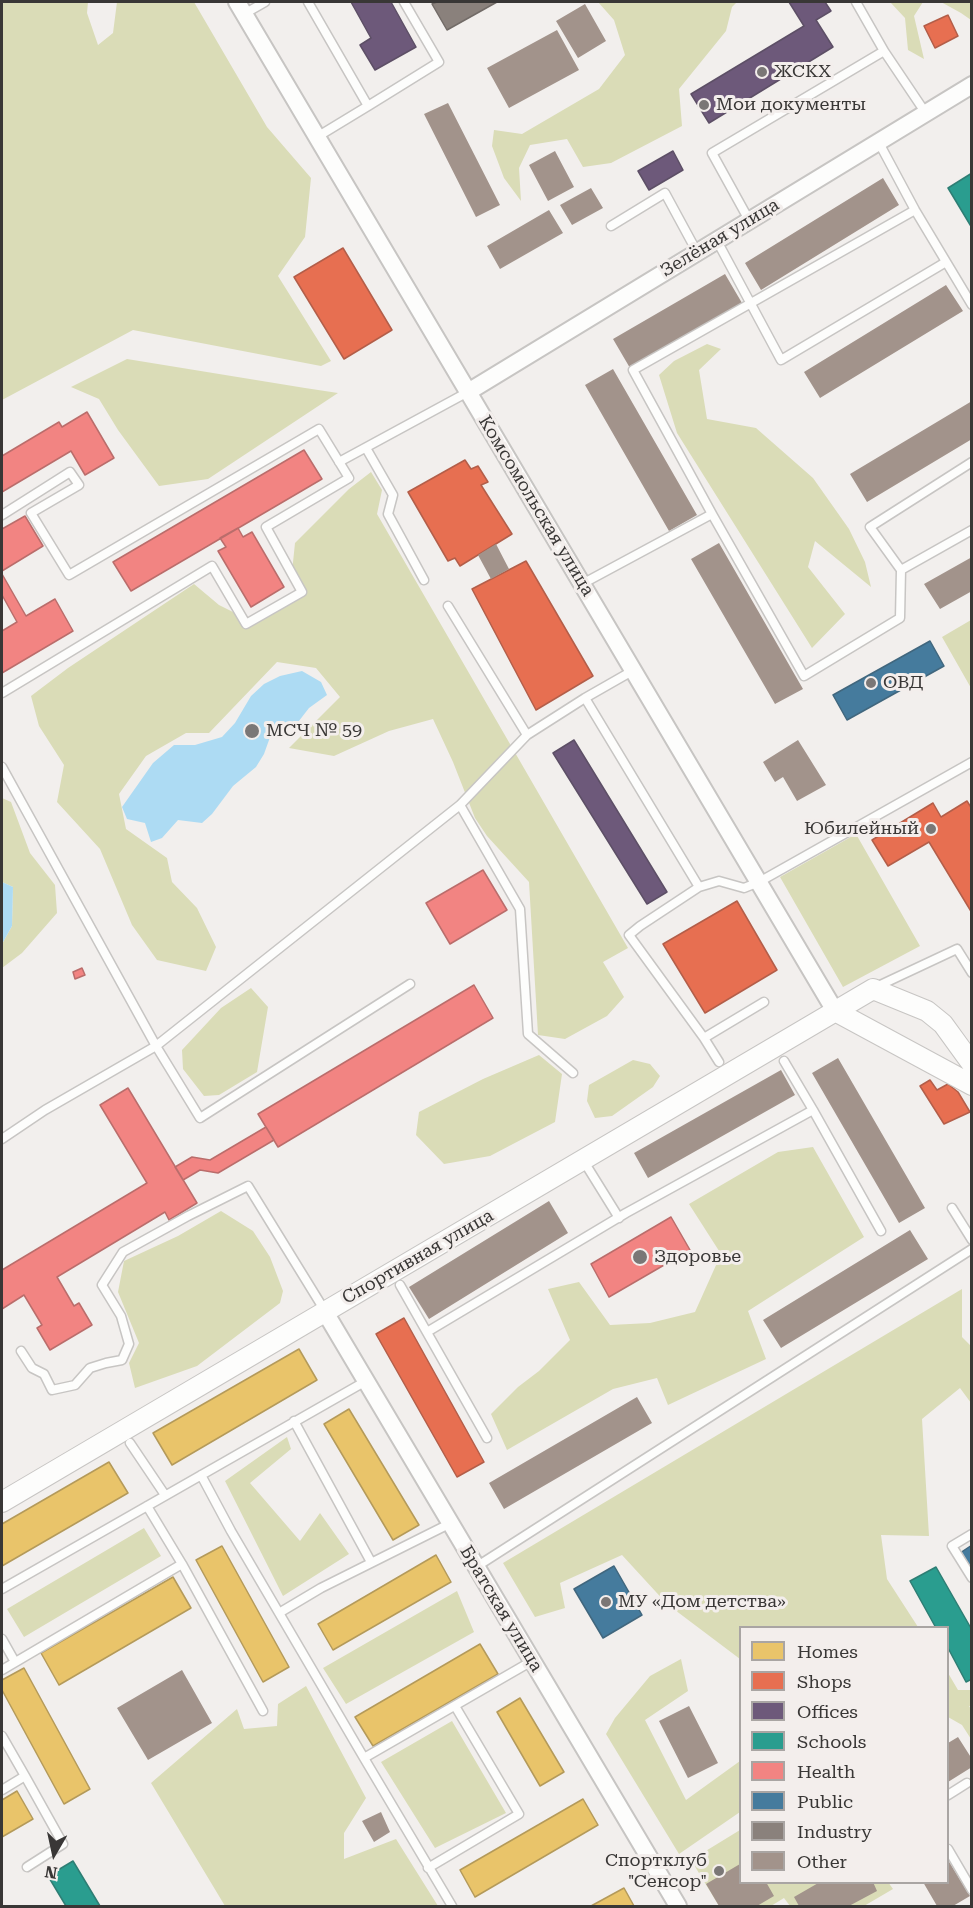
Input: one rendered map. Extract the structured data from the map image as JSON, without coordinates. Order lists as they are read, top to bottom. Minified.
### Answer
{"streets":{"street":["Зелёная улица","Комсомольская улица","Спортивная улица","Братская улица"]},"crossings":[["Зелёная улица","Комсомольская улица"],["Комсомольская улица","Спортивная улица"],["Спортивная улица","Братская улица"]],"places":["ЖСКХ","Мои документы","ОВД","МСЧ № 59","Юбилейный","Здоровье","МУ «Дом детства»","Спортклуб \"Сенсор\""],"legend":["Homes","Shops","Offices","Schools","Health","Public","Industry","Other"],"north":"bottom"}
